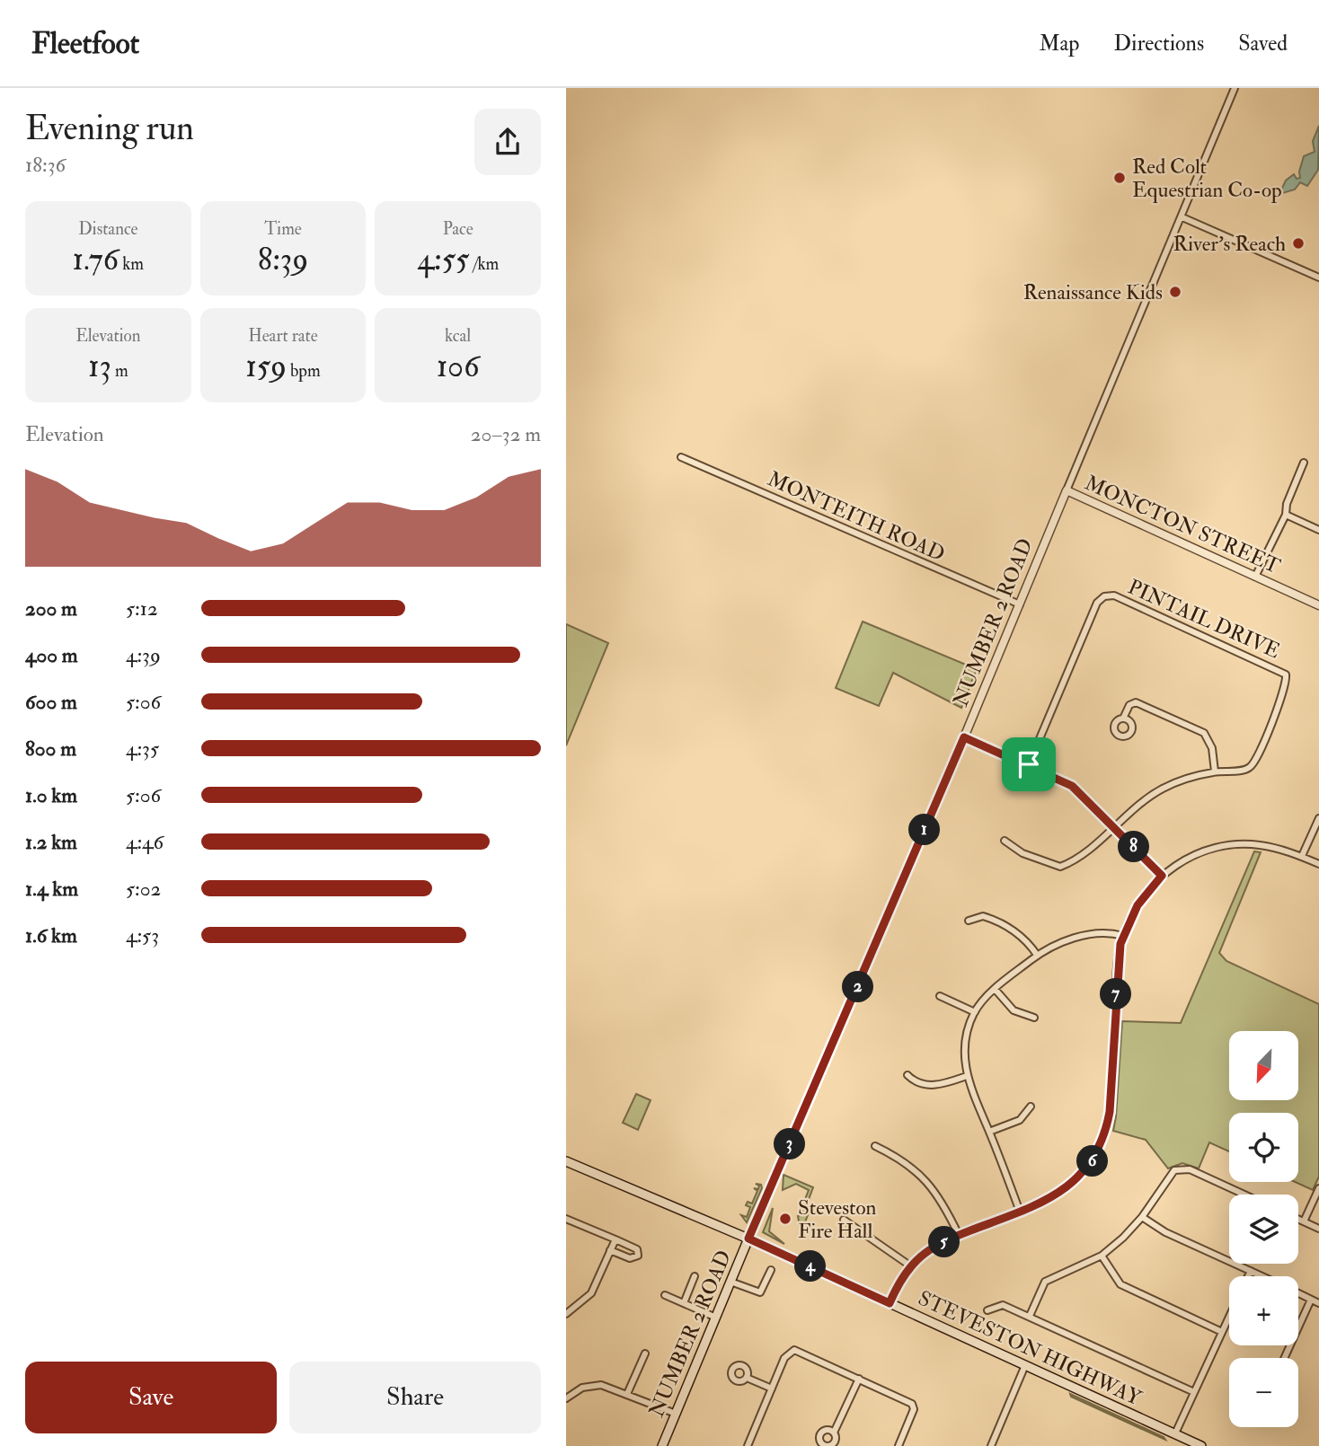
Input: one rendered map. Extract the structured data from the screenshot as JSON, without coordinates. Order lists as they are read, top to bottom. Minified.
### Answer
{"streets":{"main road":["NUMBER 2 ROAD","STEVESTON HIGHWAY"],"street":["MONTEITH ROAD","MONCTON STREET","PINTAIL DRIVE"]},"crossings":[["MONTEITH ROAD","NUMBER 2 ROAD"],["MONCTON STREET","NUMBER 2 ROAD"],["NUMBER 2 ROAD","STEVESTON HIGHWAY"]],"places":["Red Colt Equestrian Co-op","River's Reach","Renaissance Kids","Steveston Fire Hall"],"north":"bottom left","page":{"header":"Fleetfoot","nav":["Map","Directions","Saved"],"heading":["Evening run","18:36"],"stats":[["Distance","1.76 km"],["Time","8:39"],["Pace","4:55 /km"],["Elevation","13 m"],["Heart rate","159 bpm"],["kcal","106"]],"chart":["Elevation","20–32 m"],"list":[{"name":"200 m","note":"5:12"},{"name":"400 m","note":"4:39"},{"name":"600 m","note":"5:06"},{"name":"800 m","note":"4:35"},{"name":"1.0 km","note":"5:06"},{"name":"1.2 km","note":"4:46"},{"name":"1.4 km","note":"5:02"},{"name":"1.6 km","note":"4:53"}],"pins":["1","8","2","7","3","6","5","4"],"map_buttons":["+","−"],"buttons":["Save","Share"]}}
